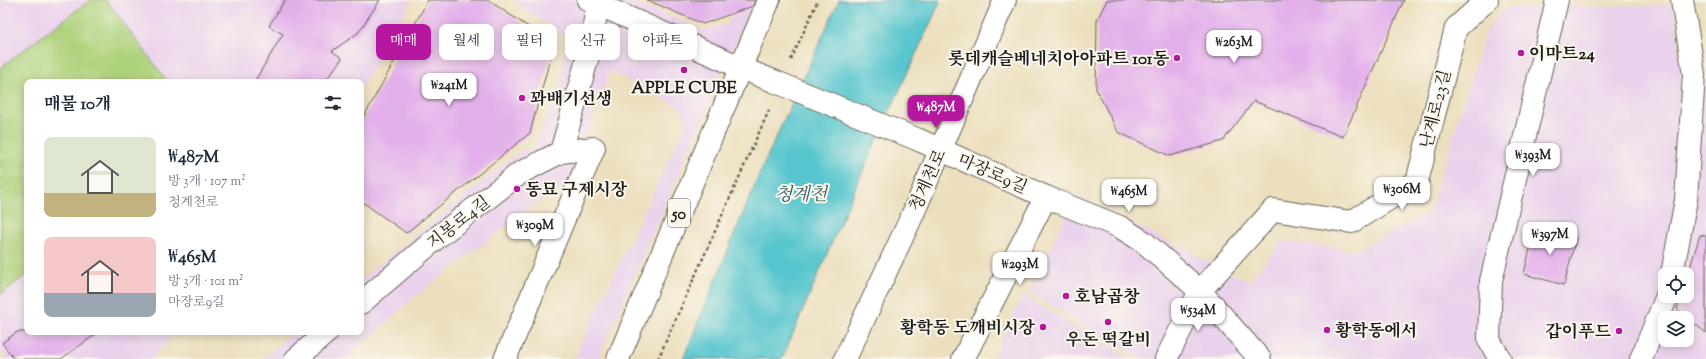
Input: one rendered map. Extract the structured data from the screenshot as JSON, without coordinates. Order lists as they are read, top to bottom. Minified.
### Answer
{"streets":{"street":["난계로23길","마장로9길","청계천로","50","지봉로4길"]},"crossings":[["난계로23길","마장로9길"],["마장로9길","청계천로"]],"water":["청계천"],"places":["이마트24","롯데캐슬베네치아아파트 101동","APPLE CUBE","꽈배기선생","동묘 구제시장","호남곱창","우돈 떡갈비","황학동 도깨비시장","황학동에서","갑이푸드"],"page":{"chip":["매매","월세","필터","신규","아파트"],"price":["₩263M","₩241M","₩487M","₩393M","₩306M","₩465M","₩309M","₩397M","₩293M","₩534M"],"heading":"매물 10개","list":[{"name":"₩487M","note":"방 3개 · 107 m² · 청계천로"},{"name":"₩465M","note":"방 3개 · 101 m² · 마장로9길"}]}}
